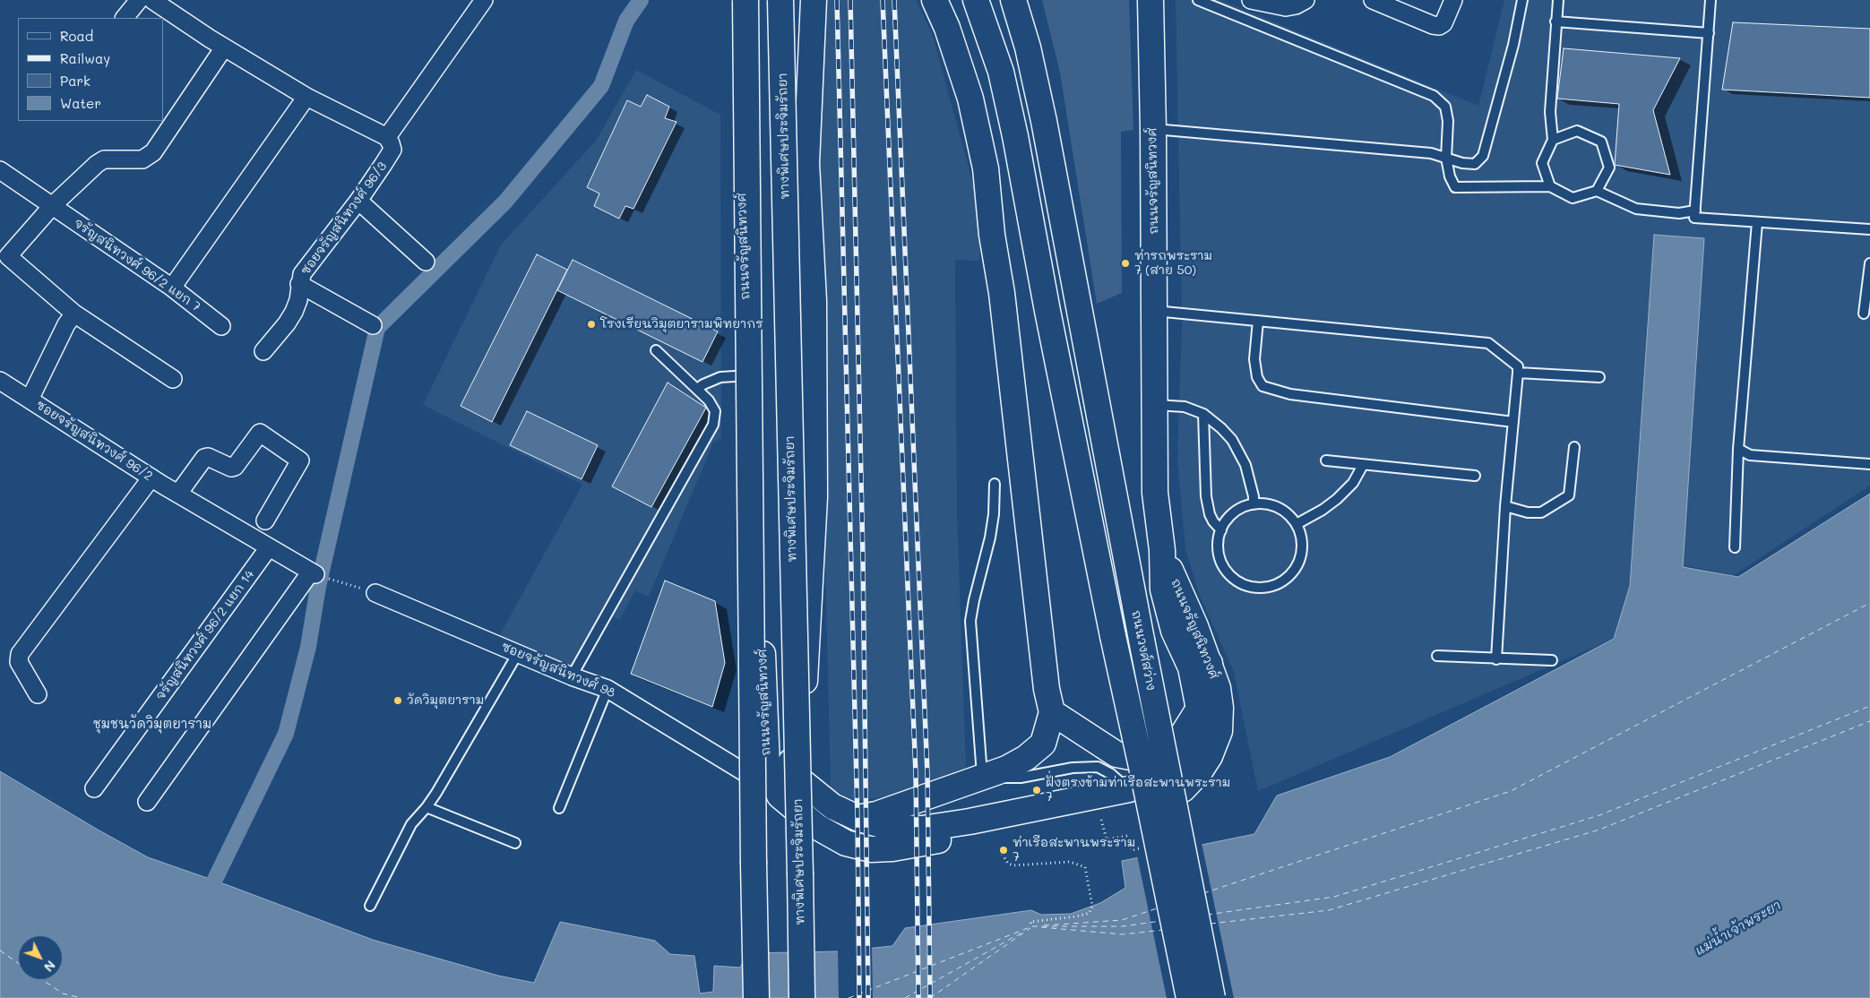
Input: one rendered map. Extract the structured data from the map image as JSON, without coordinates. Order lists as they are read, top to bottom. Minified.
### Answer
{"streets":{"main road":["ทางพิเศษประจิมรัถยา","ถนนจรัญสนิทวงศ์","ถนนวงศ์สว่าง"],"street":["ซอยจรัญสนิทวงศ์ 96/3","จรัญสนิทวงศ์ 96/2 แยก 7","ซอยจรัญสนิทวงศ์ 96/2","จรัญสนิทวงศ์ 96/2 แยก 14","ซอยจรัญสนิทวงศ์ 98"]},"crossings":[["ถนนจรัญสนิทวงศ์","ซอยจรัญสนิทวงศ์ 98"],["ซอยจรัญสนิทวงศ์ 96/2","จรัญสนิทวงศ์ 96/2 แยก 14"]],"districts":["ชุมชนวัดวิมุตยาราม"],"water":["แม่น้ำเจ้าพระยา"],"places":["ท่ารถพระราม 7 (สาย 50)","โรงเรียนวิมุตยารามพิทยากร","วัดวิมุตยาราม","ฝั่งตรงข้ามท่าเรือสะพานพระราม 7","ท่าเรือสะพานพระราม 7"],"legend":["Road","Railway","Park","Water"],"north":"bottom right"}
